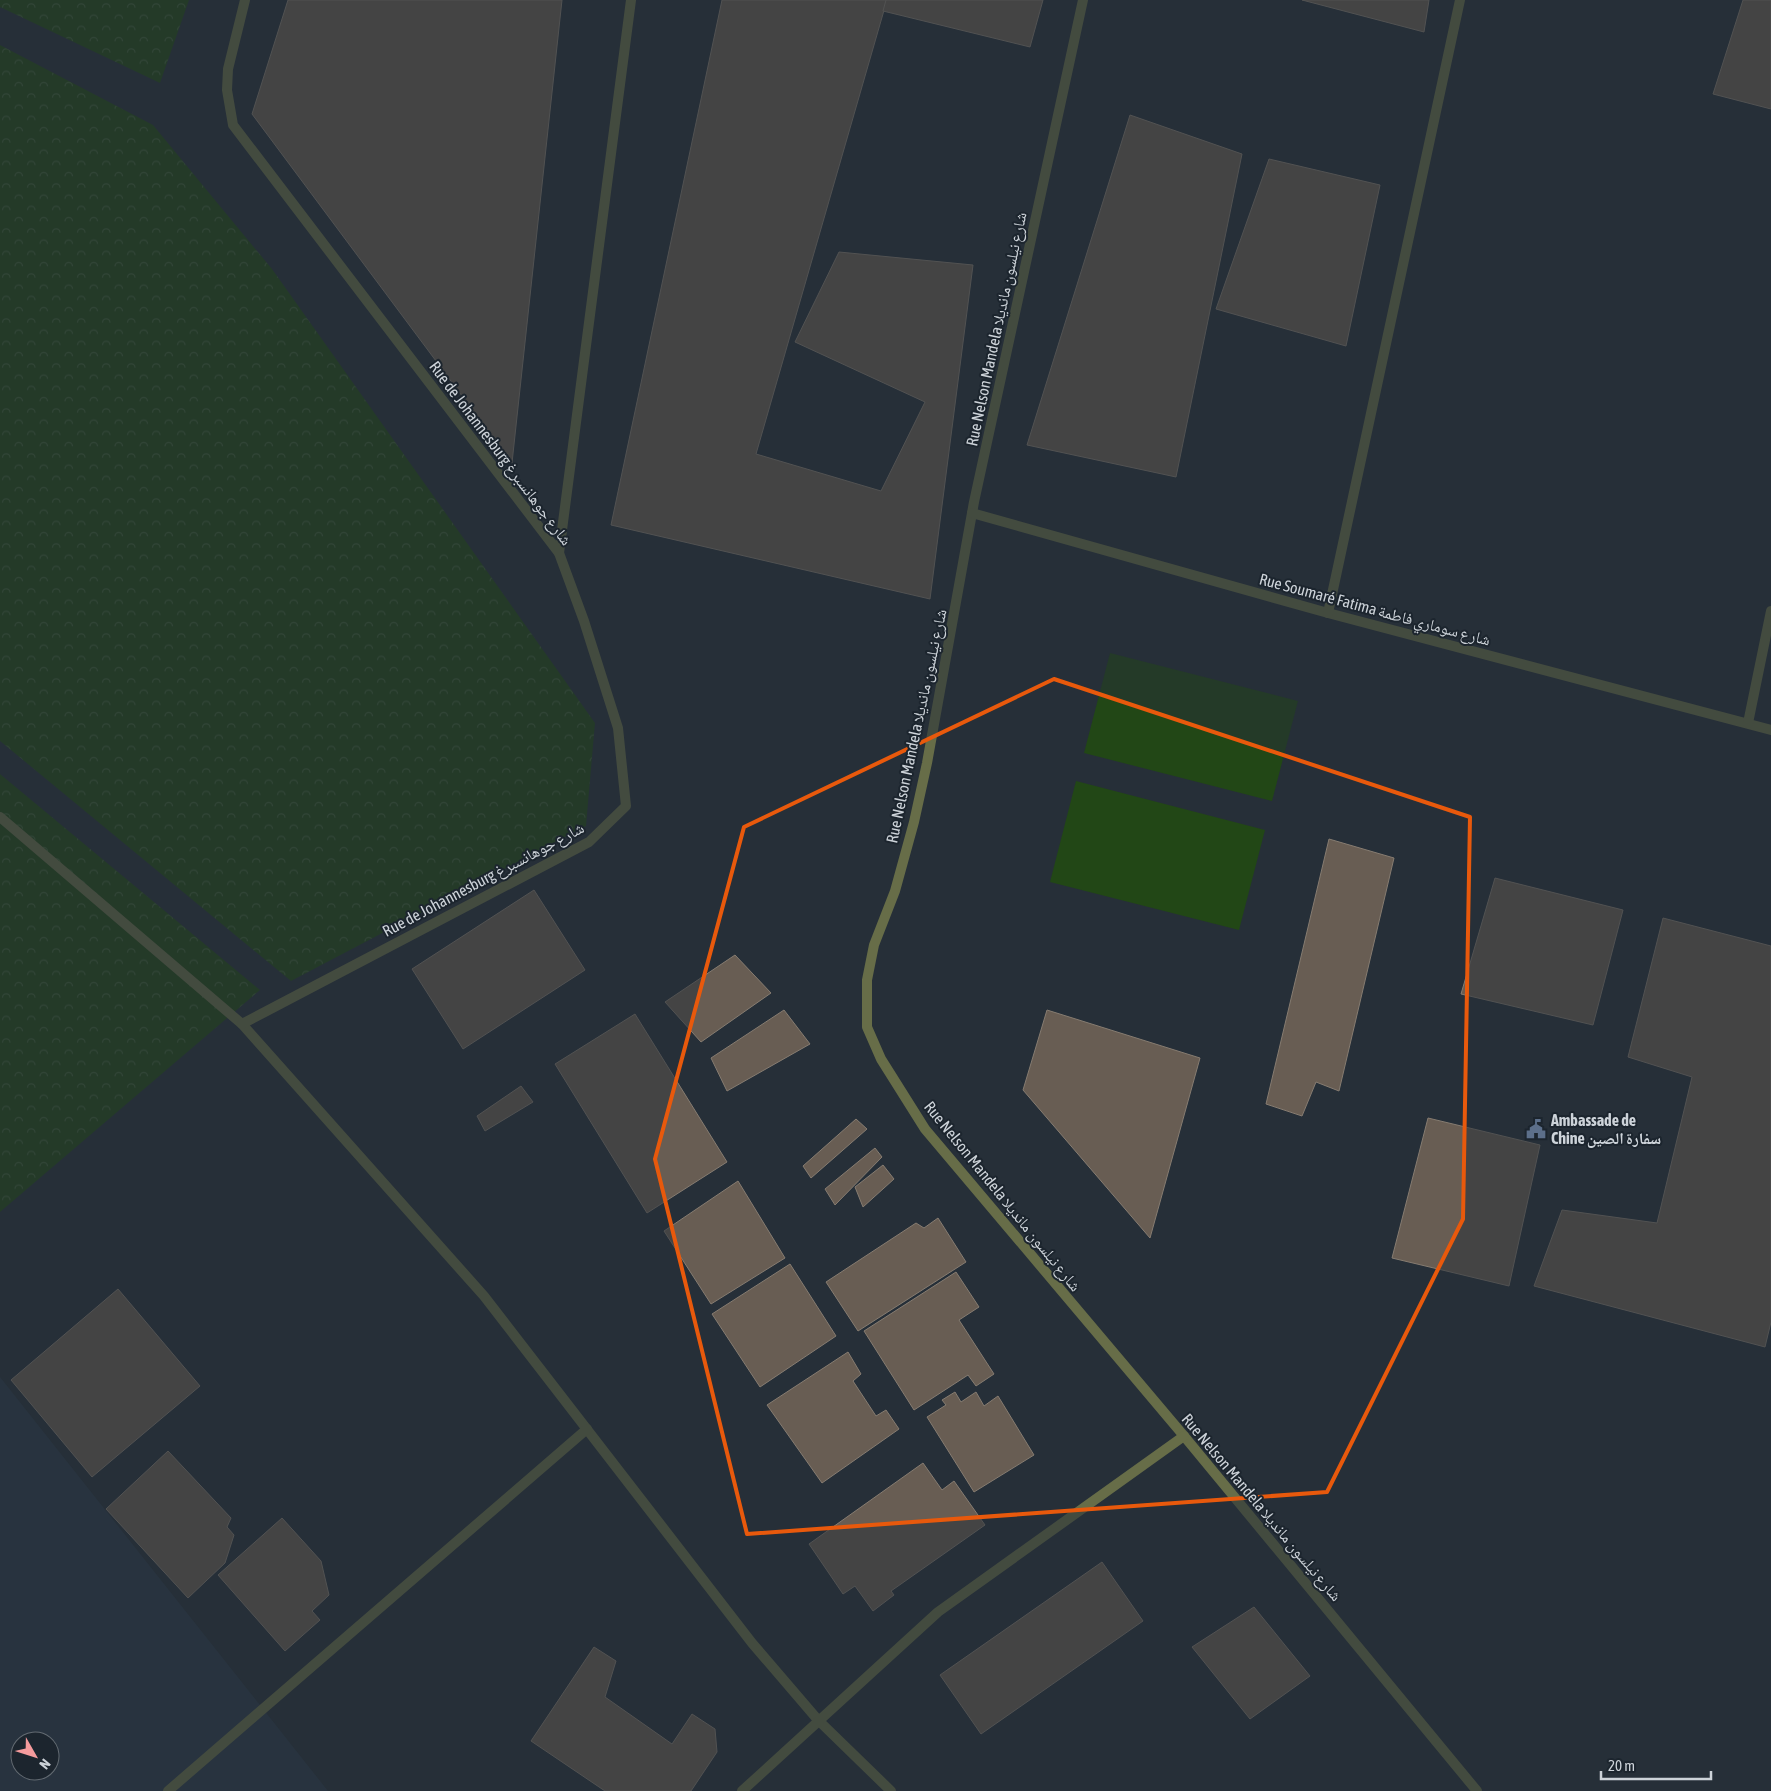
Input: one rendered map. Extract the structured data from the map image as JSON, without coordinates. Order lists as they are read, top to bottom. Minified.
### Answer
{"streets":{"street":["Rue Nelson Mandela شارع نيلسون مانديلا","Rue de Johannesburg شارع جوهانسبرغ","Rue Soumaré Fatima شارع سوماري فاطمة"]},"crossings":[["Rue Nelson Mandela شارع نيلسون مانديلا","Rue Soumaré Fatima شارع سوماري فاطمة"]],"places":{"public building":["Ambassade de Chine سفارة الصين"]},"scale_bar":"20 m","north":"bottom right"}
